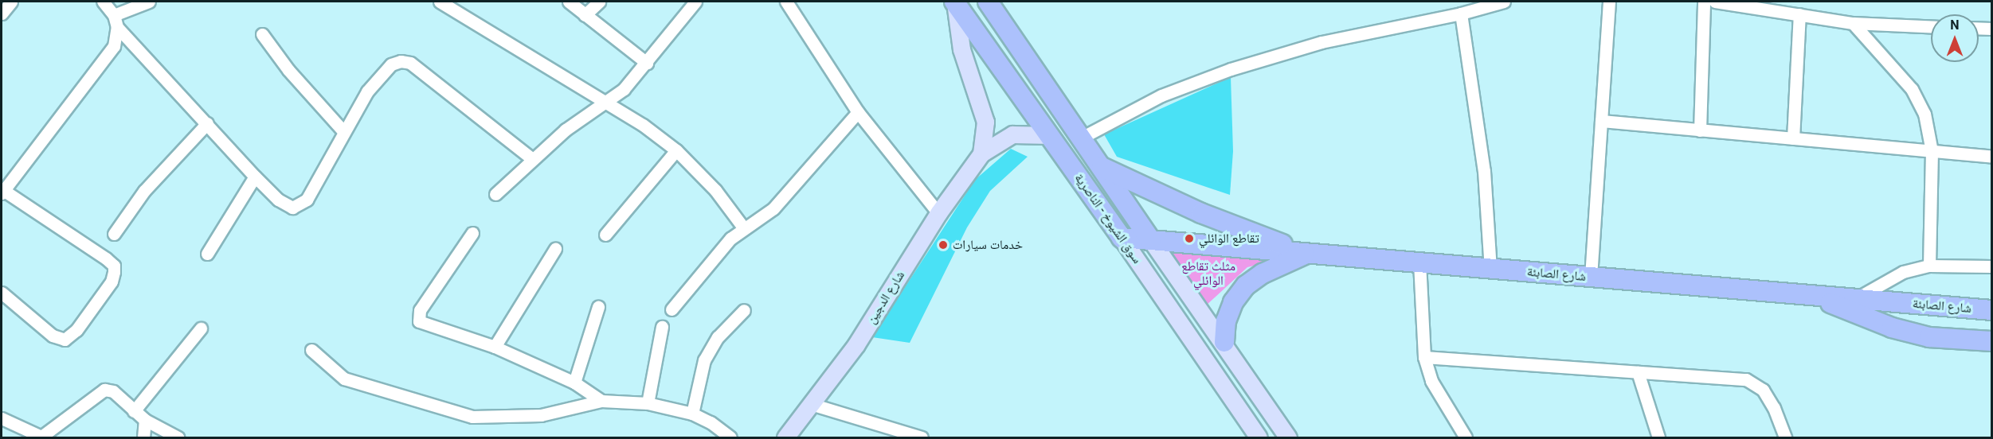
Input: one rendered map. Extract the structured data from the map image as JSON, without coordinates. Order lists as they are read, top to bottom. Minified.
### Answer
{"streets":{"main road":["سوق الشيوخ - الناصرية","شارع الصابئة"],"street":["شارع الدجين"]},"crossings":[["سوق الشيوخ - الناصرية","شارع الصابئة"],["سوق الشيوخ - الناصرية","شارع الدجين"]],"parks":["مثلث تقاطع الوائلي"],"places":["تقاطع الوائلي","خدمات سيارات"],"north":"top"}
